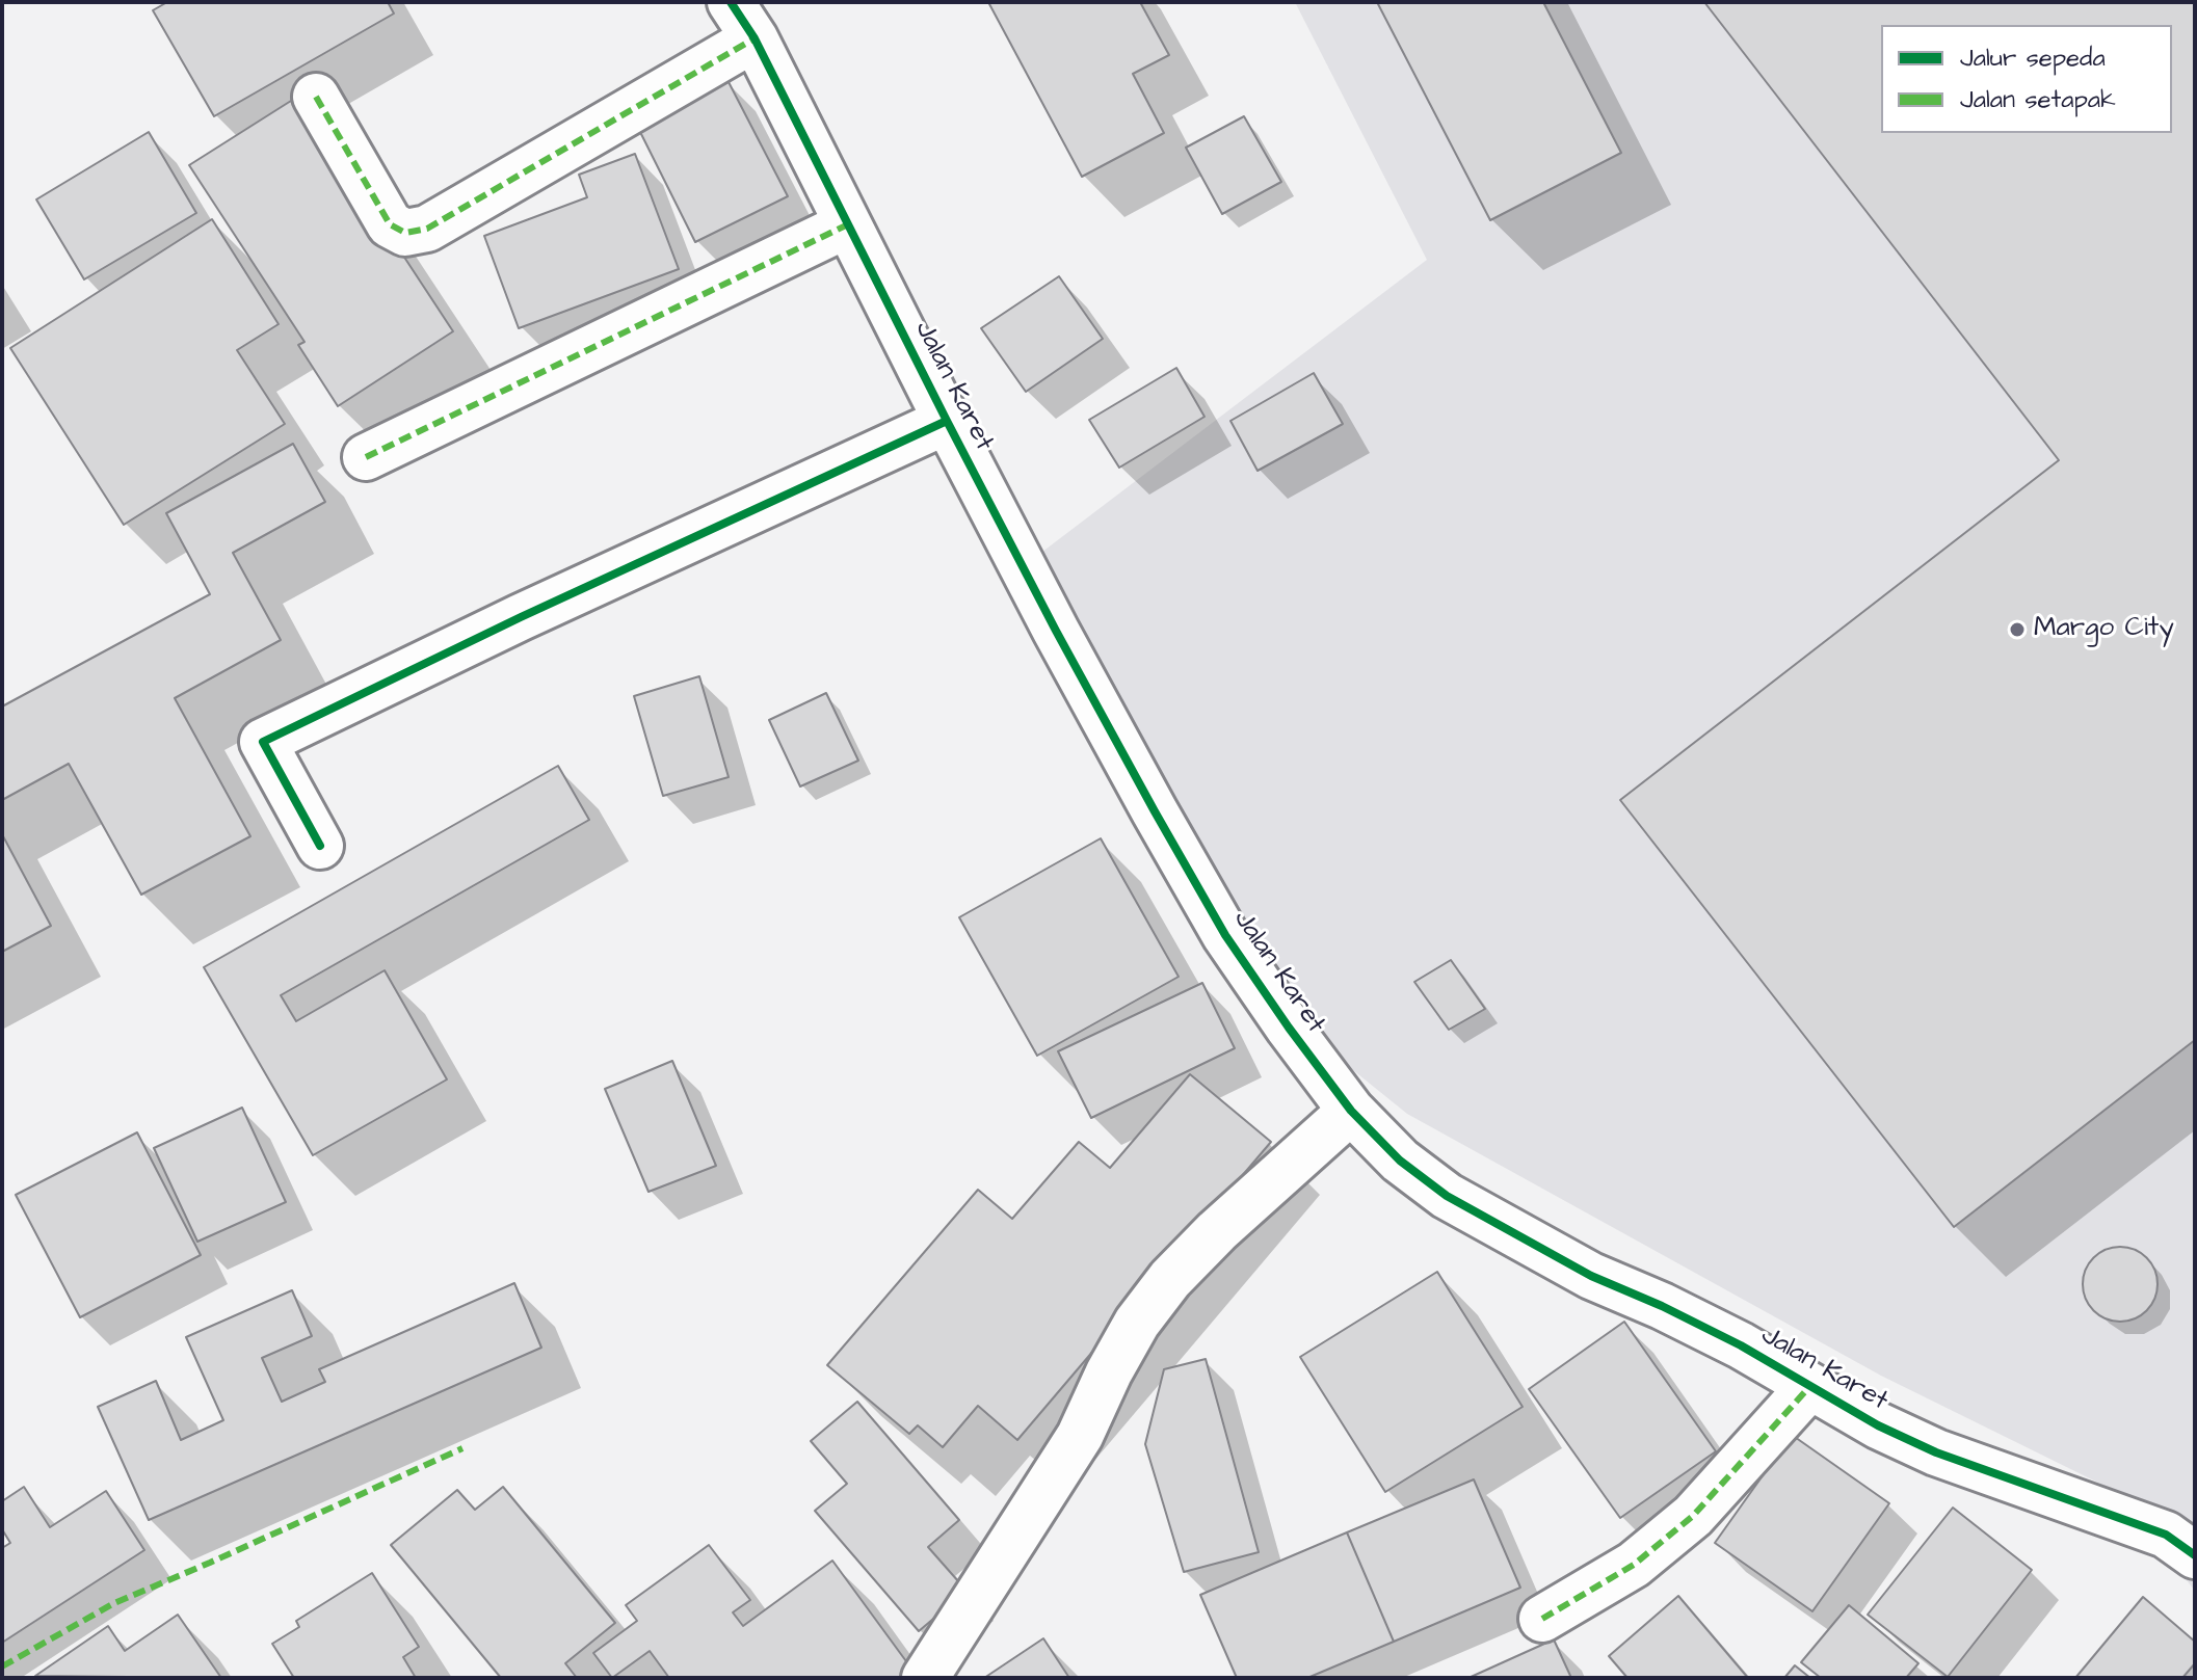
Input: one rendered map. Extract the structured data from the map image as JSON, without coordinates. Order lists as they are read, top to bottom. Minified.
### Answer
{"streets":{"street":["Jalan Karet"]},"places":["Margo City"],"legend":["Jalur sepeda","Jalan setapak"]}
